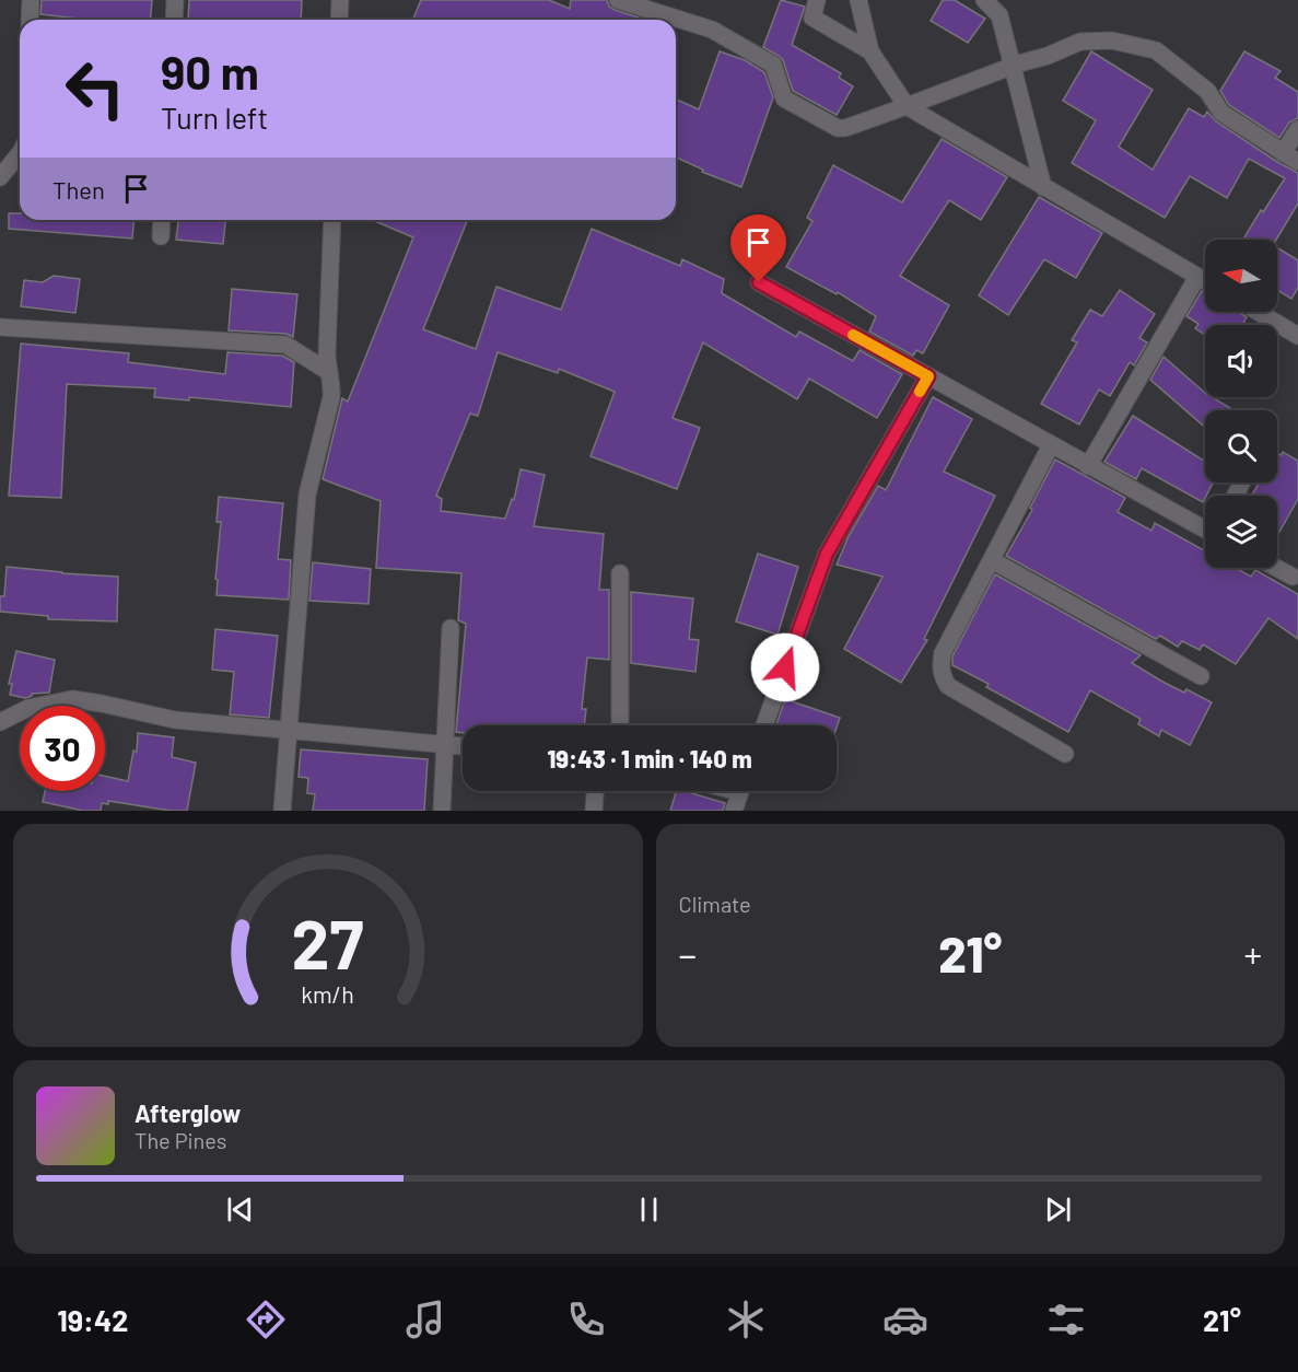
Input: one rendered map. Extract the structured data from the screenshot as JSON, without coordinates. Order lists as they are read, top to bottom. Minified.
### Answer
{"north":"left","page":{"turn":["90 m","Turn left"],"then":"Then","limit":"30","trip":"19:43 · 1 min · 140 m","tile":"Climate","heat":["−","21°","+"],"song":["Afterglow","The Pines"],"tabs":["19:42","21°"],"gauge":["27","km/h"]}}
